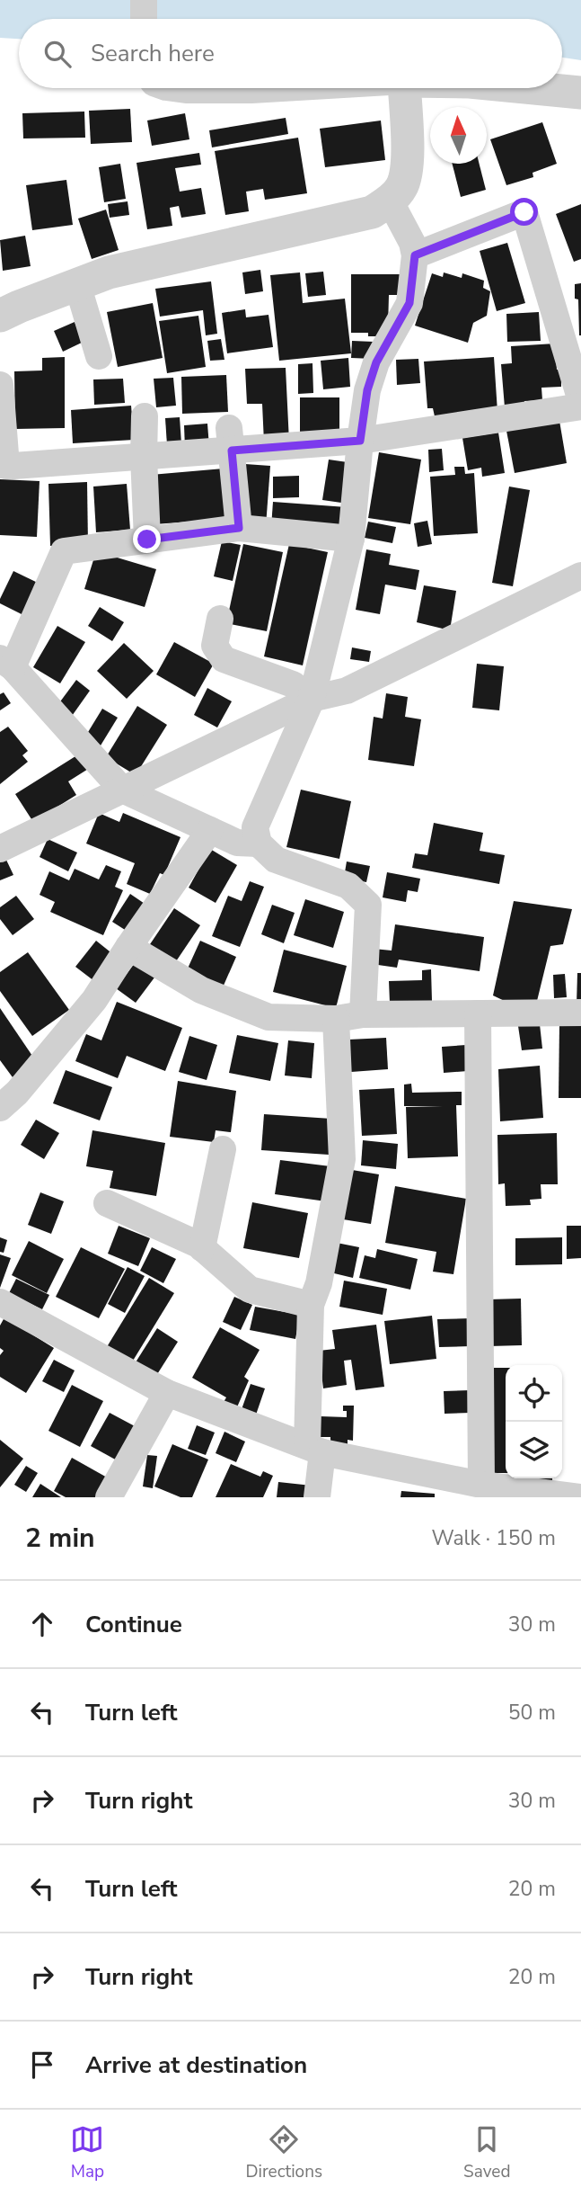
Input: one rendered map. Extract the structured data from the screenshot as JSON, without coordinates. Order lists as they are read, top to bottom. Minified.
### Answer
{"north":"top","page":{"search":"Search here","heading":["2 min","Walk · 150 m"],"list":[["Continue","30 m"],["Turn left","50 m"],["Turn right","30 m"],["Turn left","20 m"],["Turn right","20 m"],"Arrive at destination"],"nav":["Map","Directions","Saved"]}}
